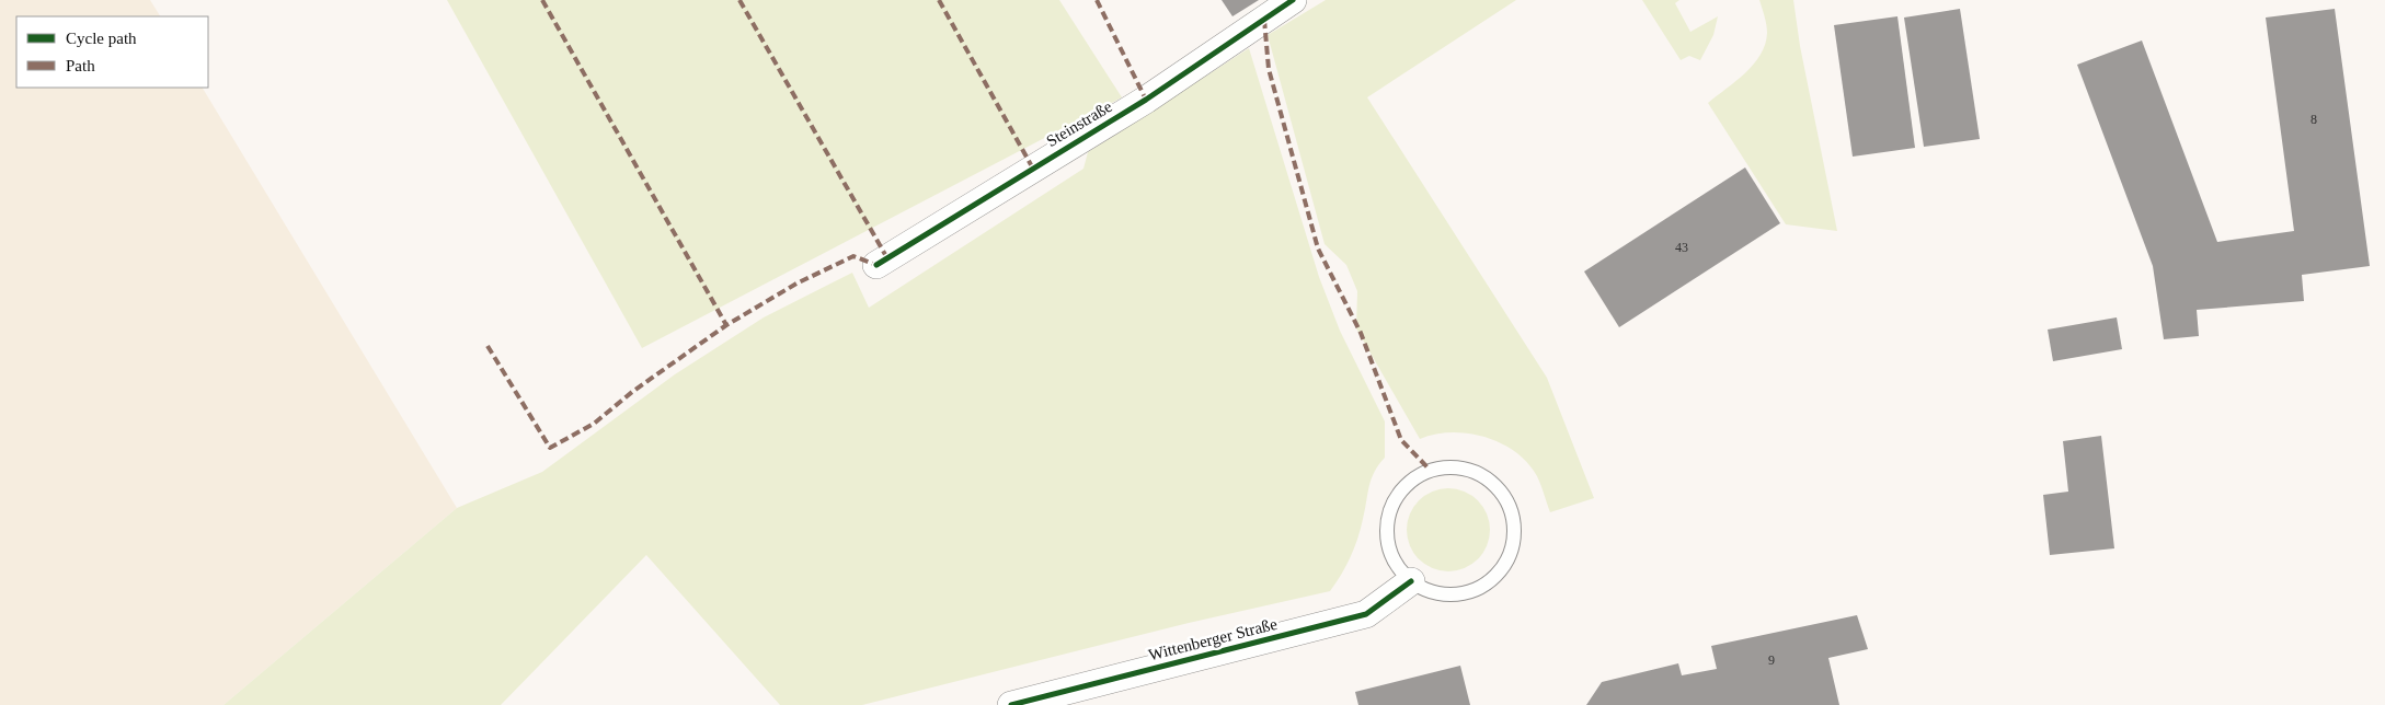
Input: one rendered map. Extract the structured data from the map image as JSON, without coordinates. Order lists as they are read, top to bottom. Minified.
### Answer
{"streets":{"street":["Steinstraße","Wittenberger Straße"]},"house_numbers":["8","43","9"],"legend":["Cycle path","Path"]}
